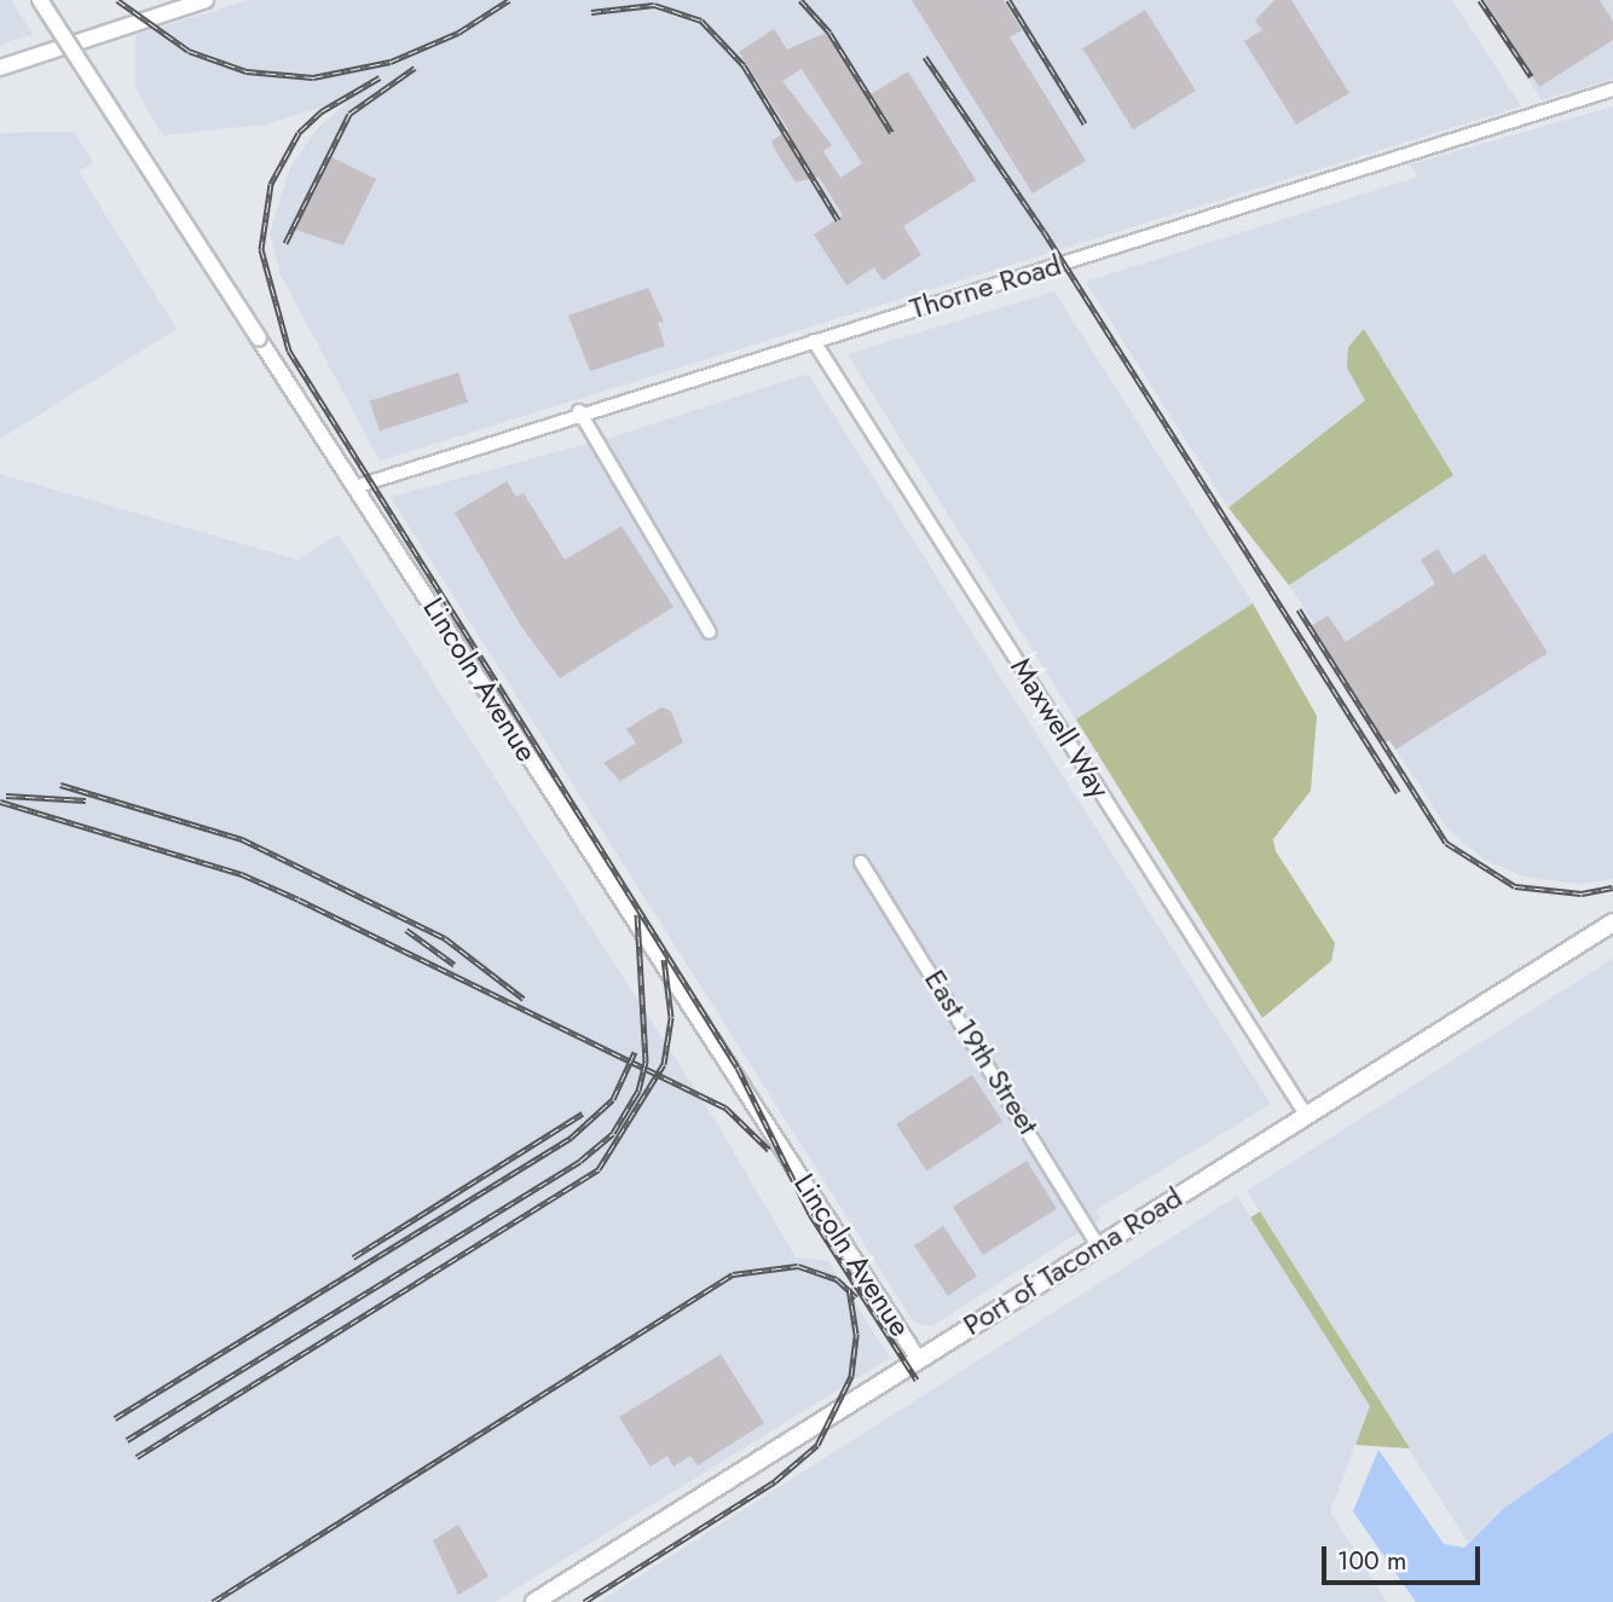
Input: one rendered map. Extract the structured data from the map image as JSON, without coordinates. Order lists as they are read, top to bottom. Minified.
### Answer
{"streets":{"main road":["Port of Tacoma Road"],"street":["Thorne Road","Lincoln Avenue","Maxwell Way","East 19th Street"]},"crossings":[["Thorne Road","Lincoln Avenue"],["Thorne Road","Maxwell Way"],["Lincoln Avenue","Port of Tacoma Road"],["Maxwell Way","Port of Tacoma Road"],["East 19th Street","Port of Tacoma Road"]],"scale_bar":"100 m"}
